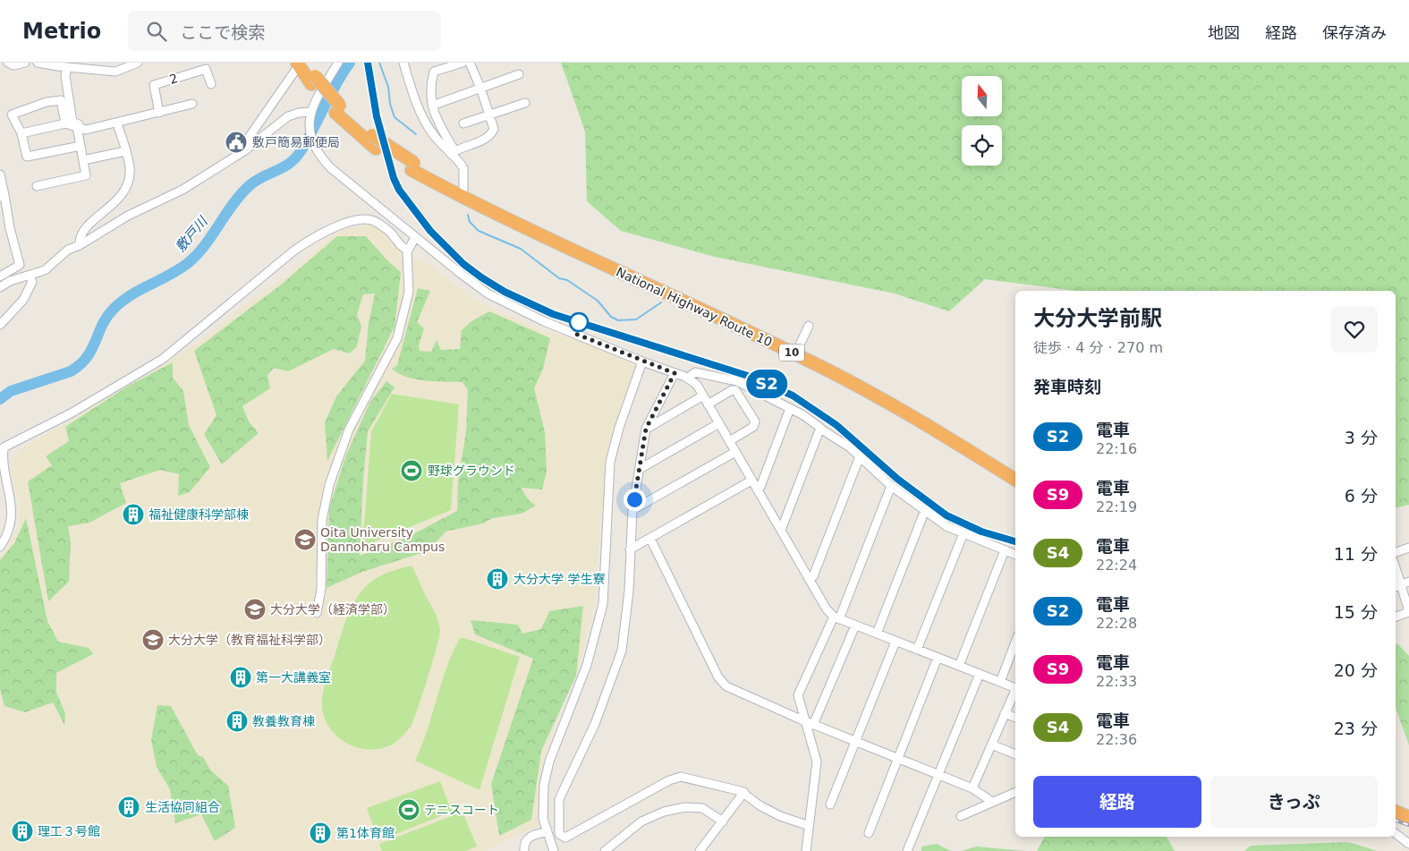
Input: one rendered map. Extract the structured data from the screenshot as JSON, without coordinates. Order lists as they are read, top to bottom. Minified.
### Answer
{"streets":{"highway":["National Highway Route 10","10"],"street":["2"]},"water":["敷戸川"],"places":{"public building":["敷戸簡易郵便局"],"sports":["野球グラウンド","テニスコート"],"building":["福祉健康科学部棟","大分大学 学生寮","第一大講義室","教養教育棟","生活協同組合","理工３号館","第1体育館"],"school or university":["Oita University Dannoharu Campus","大分大学（経済学部）","大分大学（教育福祉科学部）"]},"north":"top","page":{"header":"Metrio","search":"ここで検索","nav":["地図","経路","保存済み"],"on_map":"S2","heading":[["大分大学前駅","徒歩 · 4 分 · 270 m"],"発車時刻"],"list":[{"mark":"S2","name":"電車","note":"22:16","value":"3 分"},{"mark":"S9","name":"電車","note":"22:19","value":"6 分"},{"mark":"S4","name":"電車","note":"22:24","value":"11 分"},{"mark":"S2","name":"電車","note":"22:28","value":"15 分"},{"mark":"S9","name":"電車","note":"22:33","value":"20 分"},{"mark":"S4","name":"電車","note":"22:36","value":"23 分"}],"buttons":["経路","きっぷ"]}}
